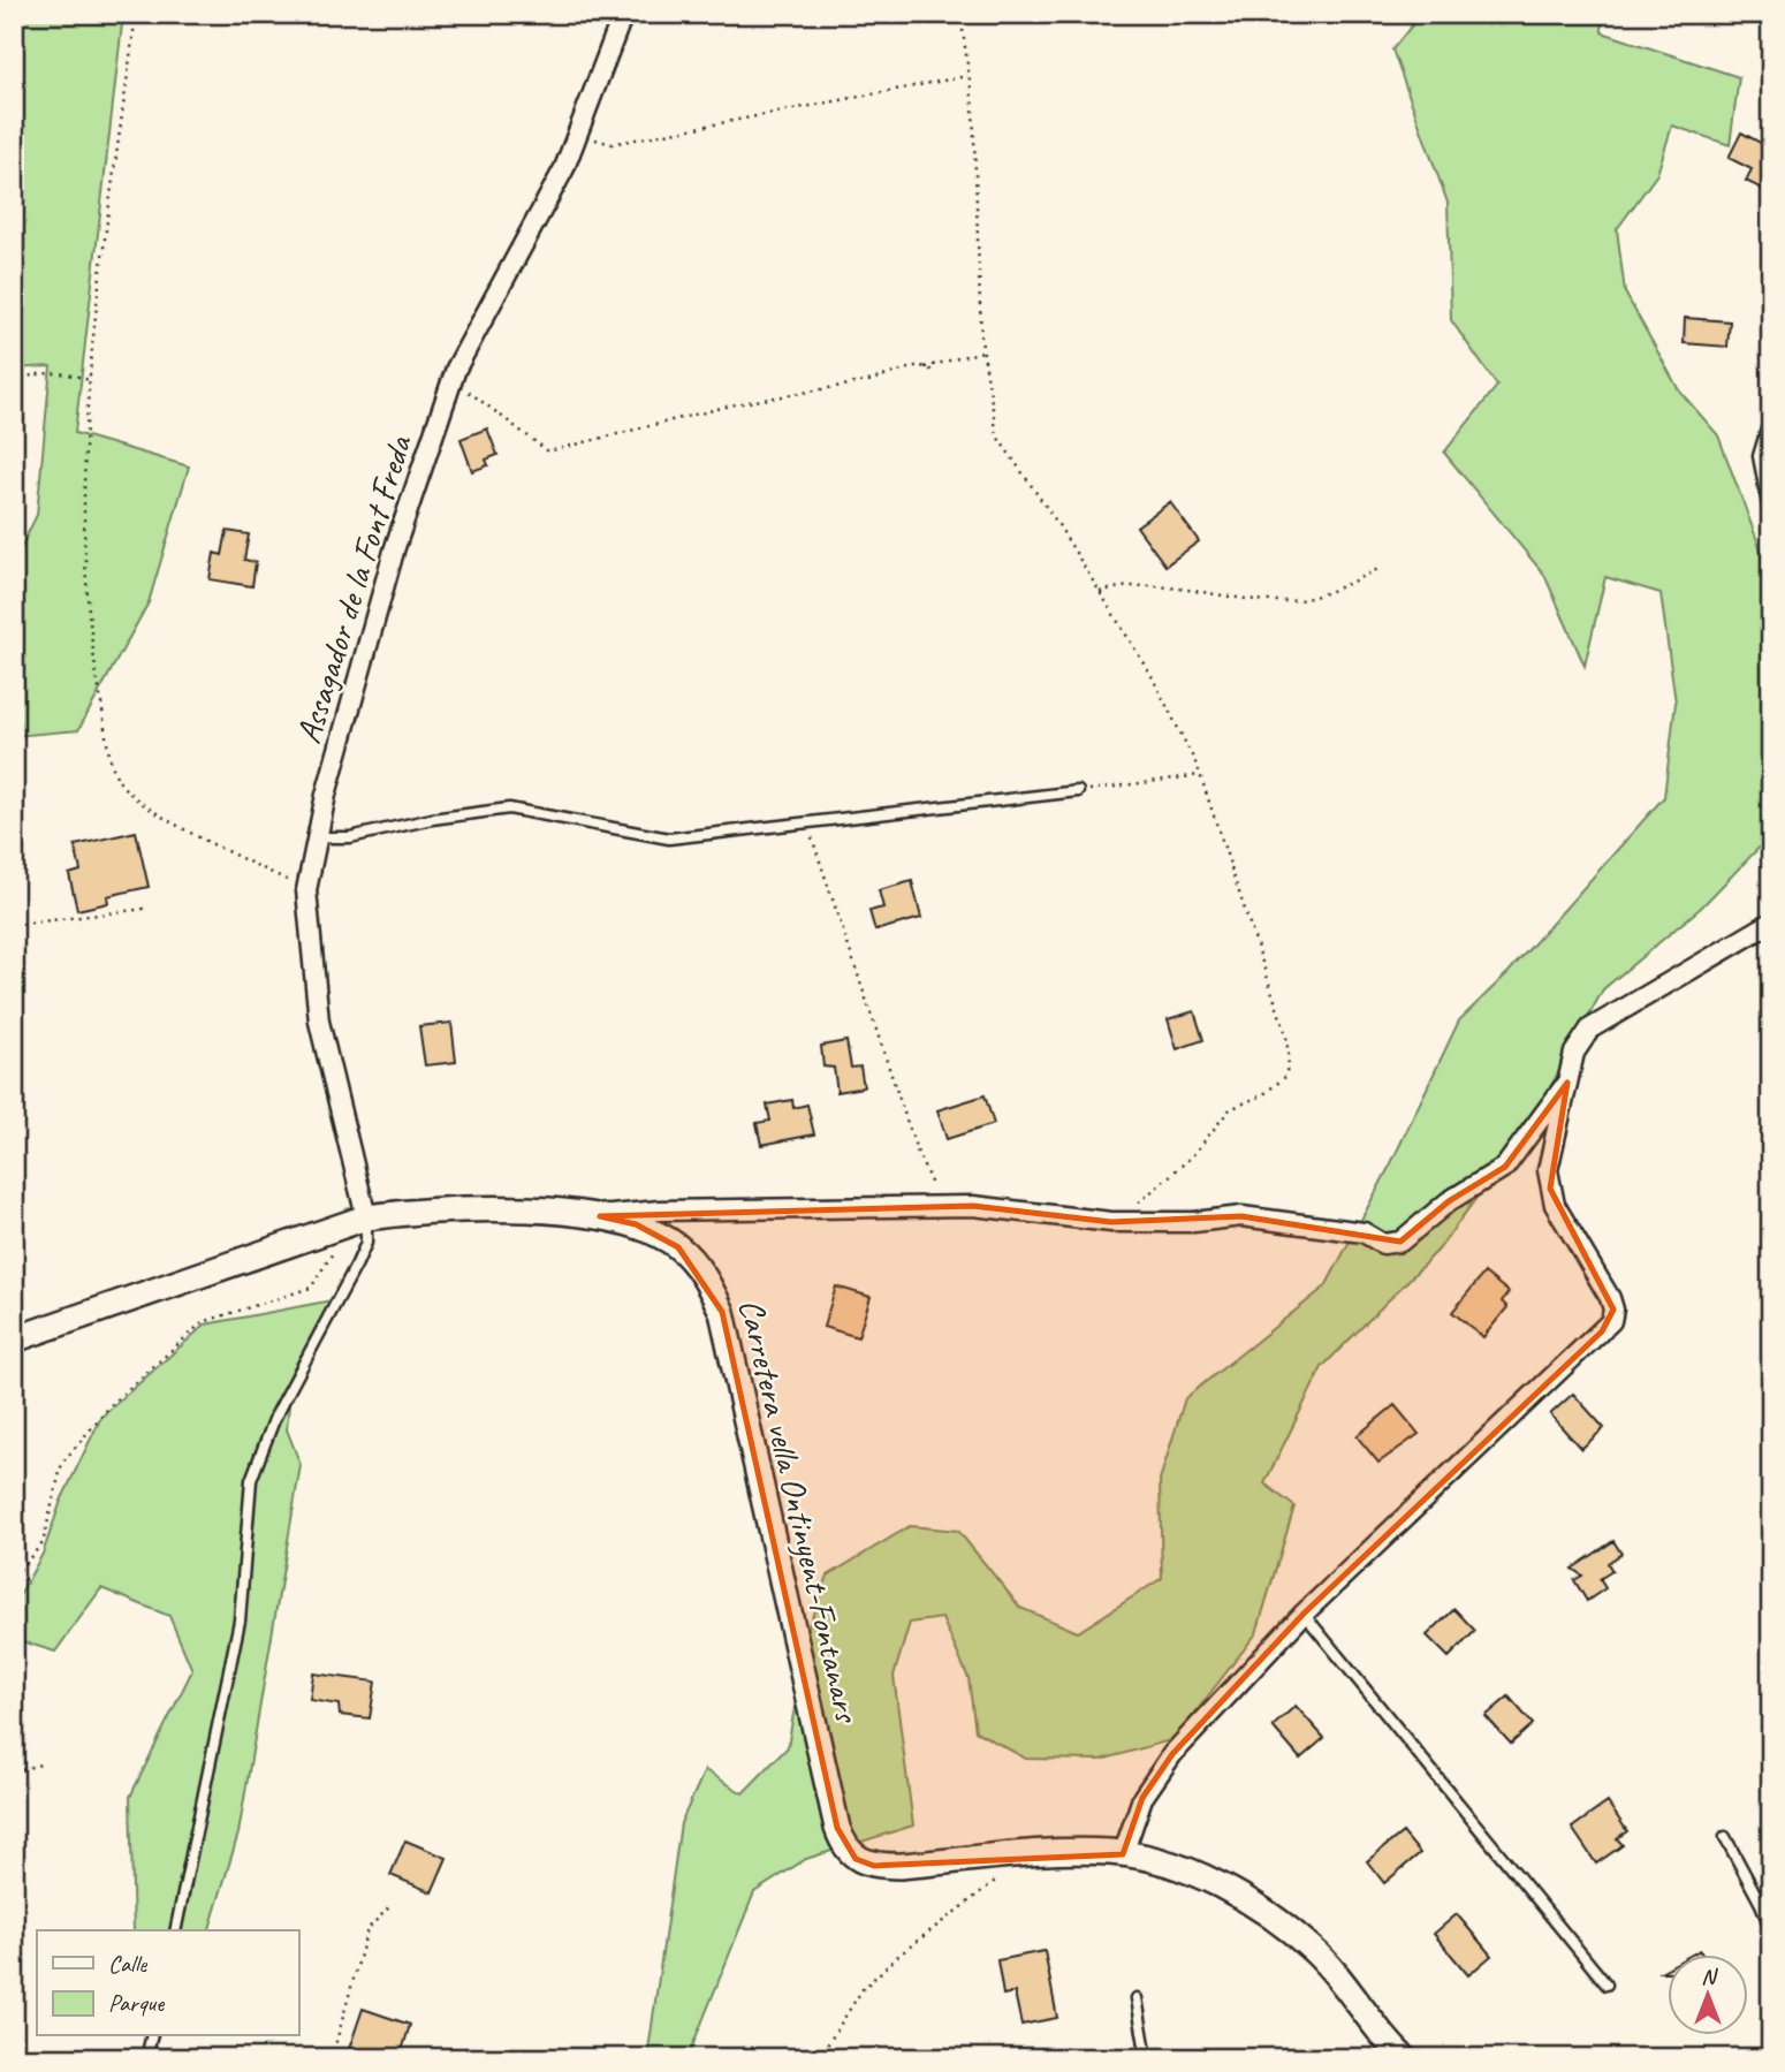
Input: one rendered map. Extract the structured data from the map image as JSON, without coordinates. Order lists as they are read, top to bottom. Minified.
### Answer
{"streets":{"street":["Assagador de la Font Freda","Carretera vella Ontinyent-Fontanars"]},"crossings":[["Assagador de la Font Freda","Carretera vella Ontinyent-Fontanars"]],"legend":["Calle","Parque"],"north":"top"}
